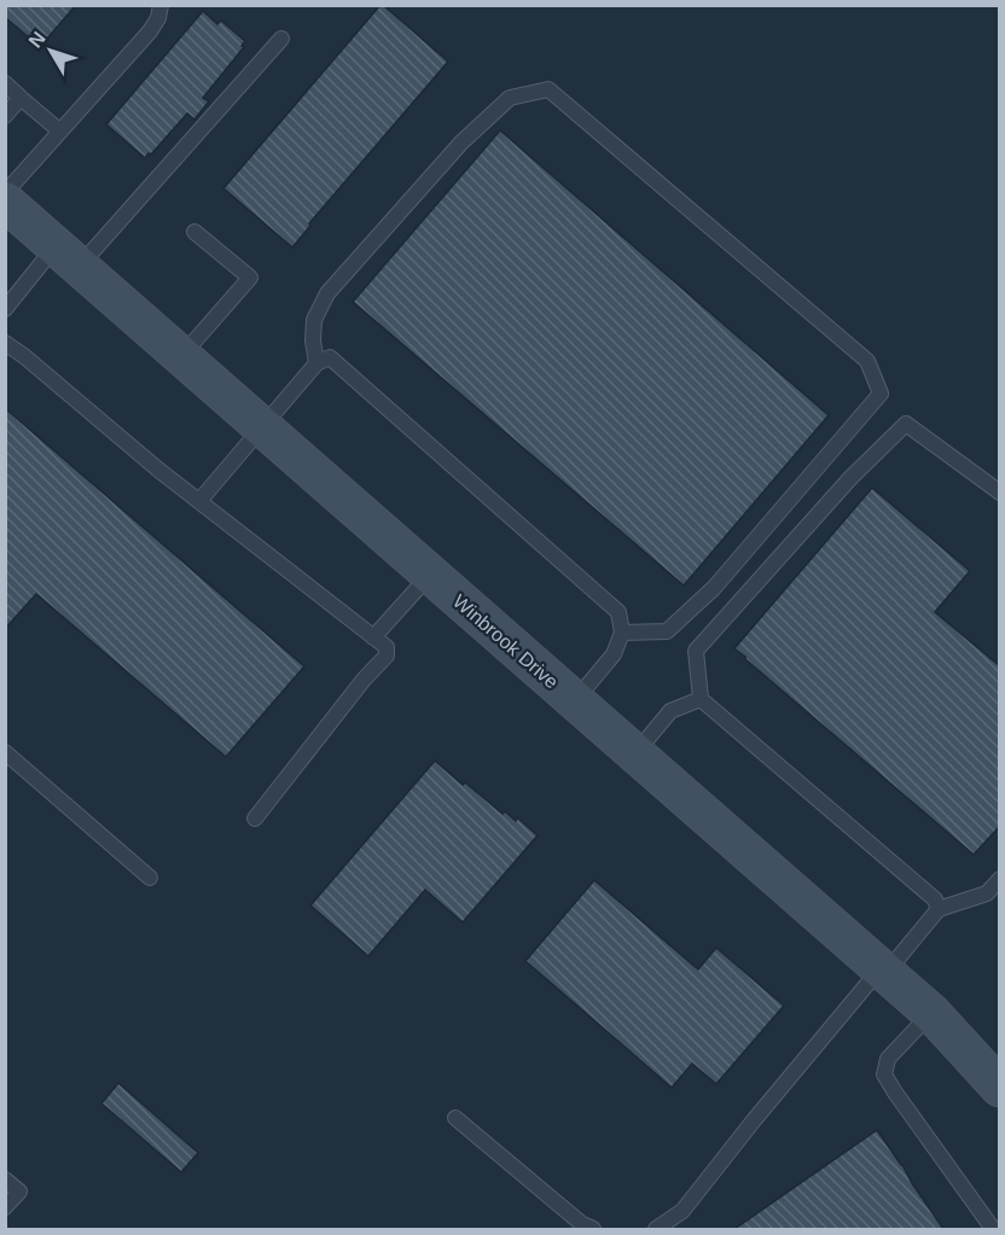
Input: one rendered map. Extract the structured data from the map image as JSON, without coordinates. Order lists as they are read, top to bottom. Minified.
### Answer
{"streets":{"street":["Winbrook Drive"]},"north":"top left"}
